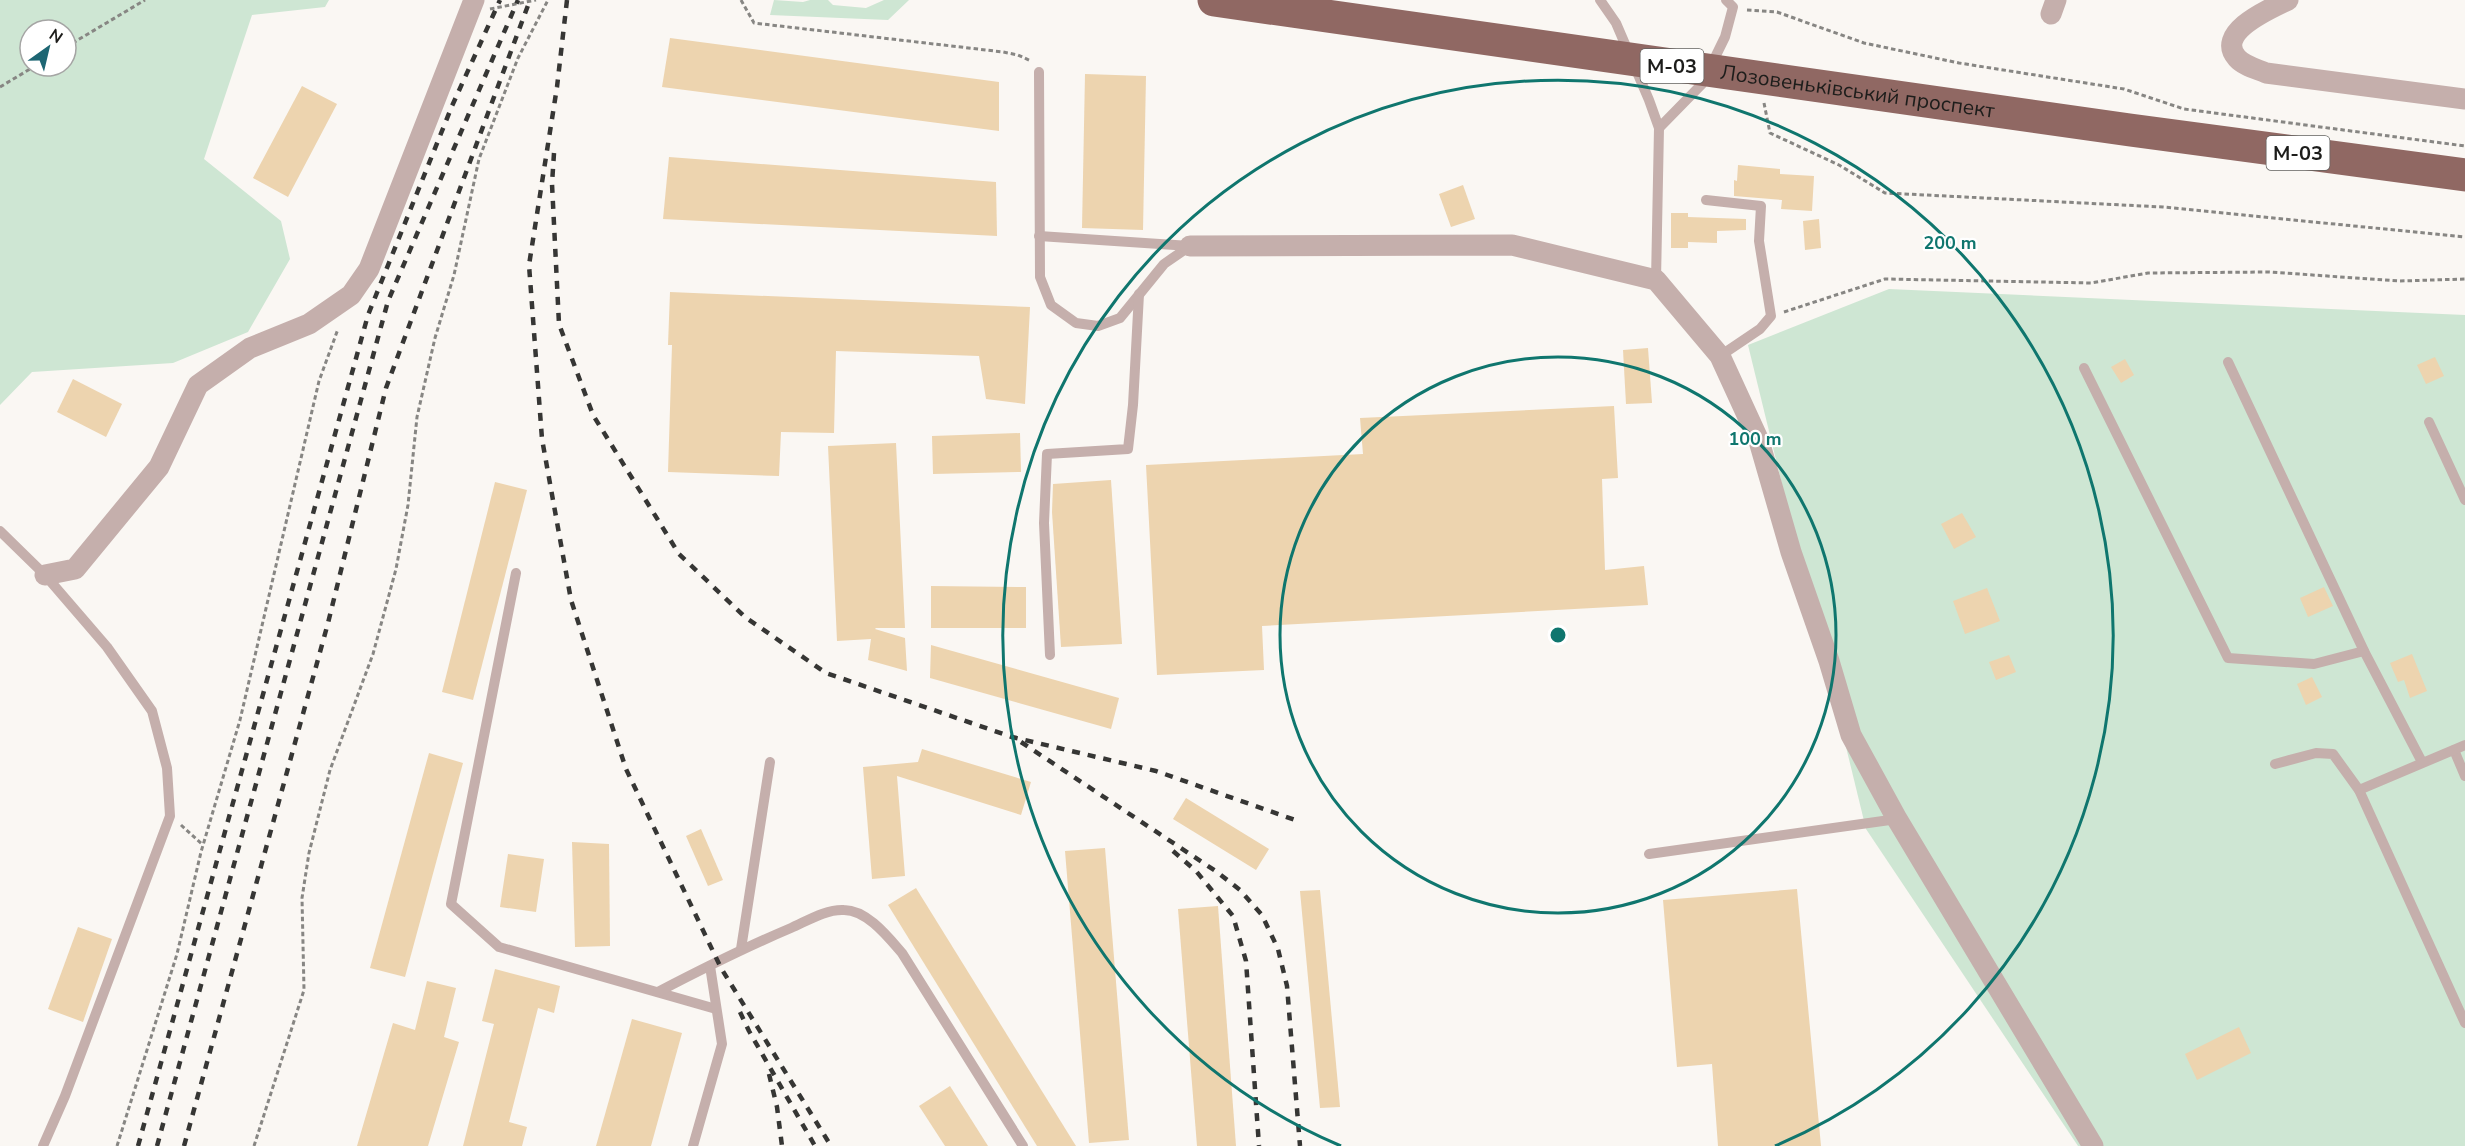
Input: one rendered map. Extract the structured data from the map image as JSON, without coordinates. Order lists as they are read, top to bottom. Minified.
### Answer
{"streets":{"highway":["М-03","Лозовеньківський проспект"]},"north":"top right","rings":["200 m","100 m"]}
